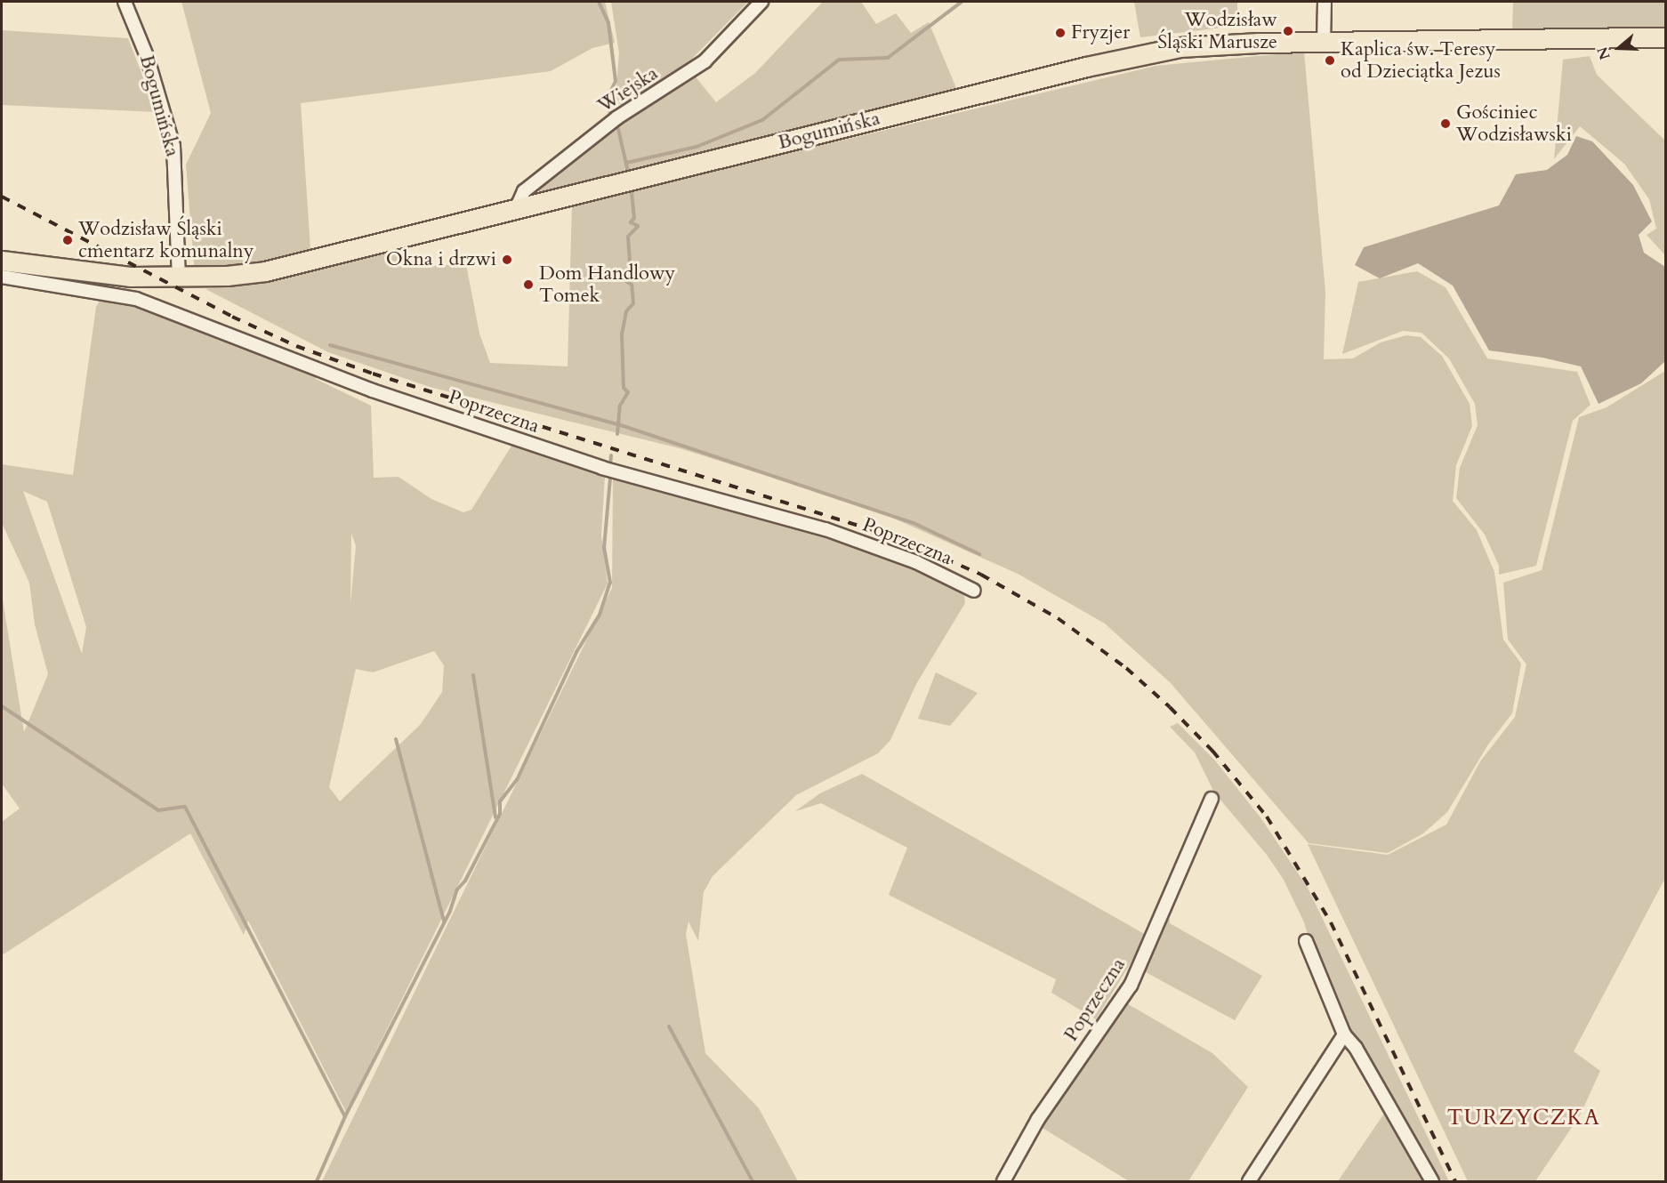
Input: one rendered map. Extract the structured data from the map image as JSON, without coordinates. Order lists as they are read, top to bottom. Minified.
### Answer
{"streets":{"main road":["Bogumińska"],"street":["Wiejska","Poprzeczna"]},"crossings":[["Wiejska","Bogumińska"]],"districts":["TURZYCZKA"],"places":["Wodzisław Śląski Marusze","Fryzjer","Kaplica św. Teresy od Dzieciątka Jezus","Gościniec Wodzisławski","Wodzisław Śląski cmentarz komunalny","Okna i drzwi","Dom Handlowy Tomek"],"north":"left"}
